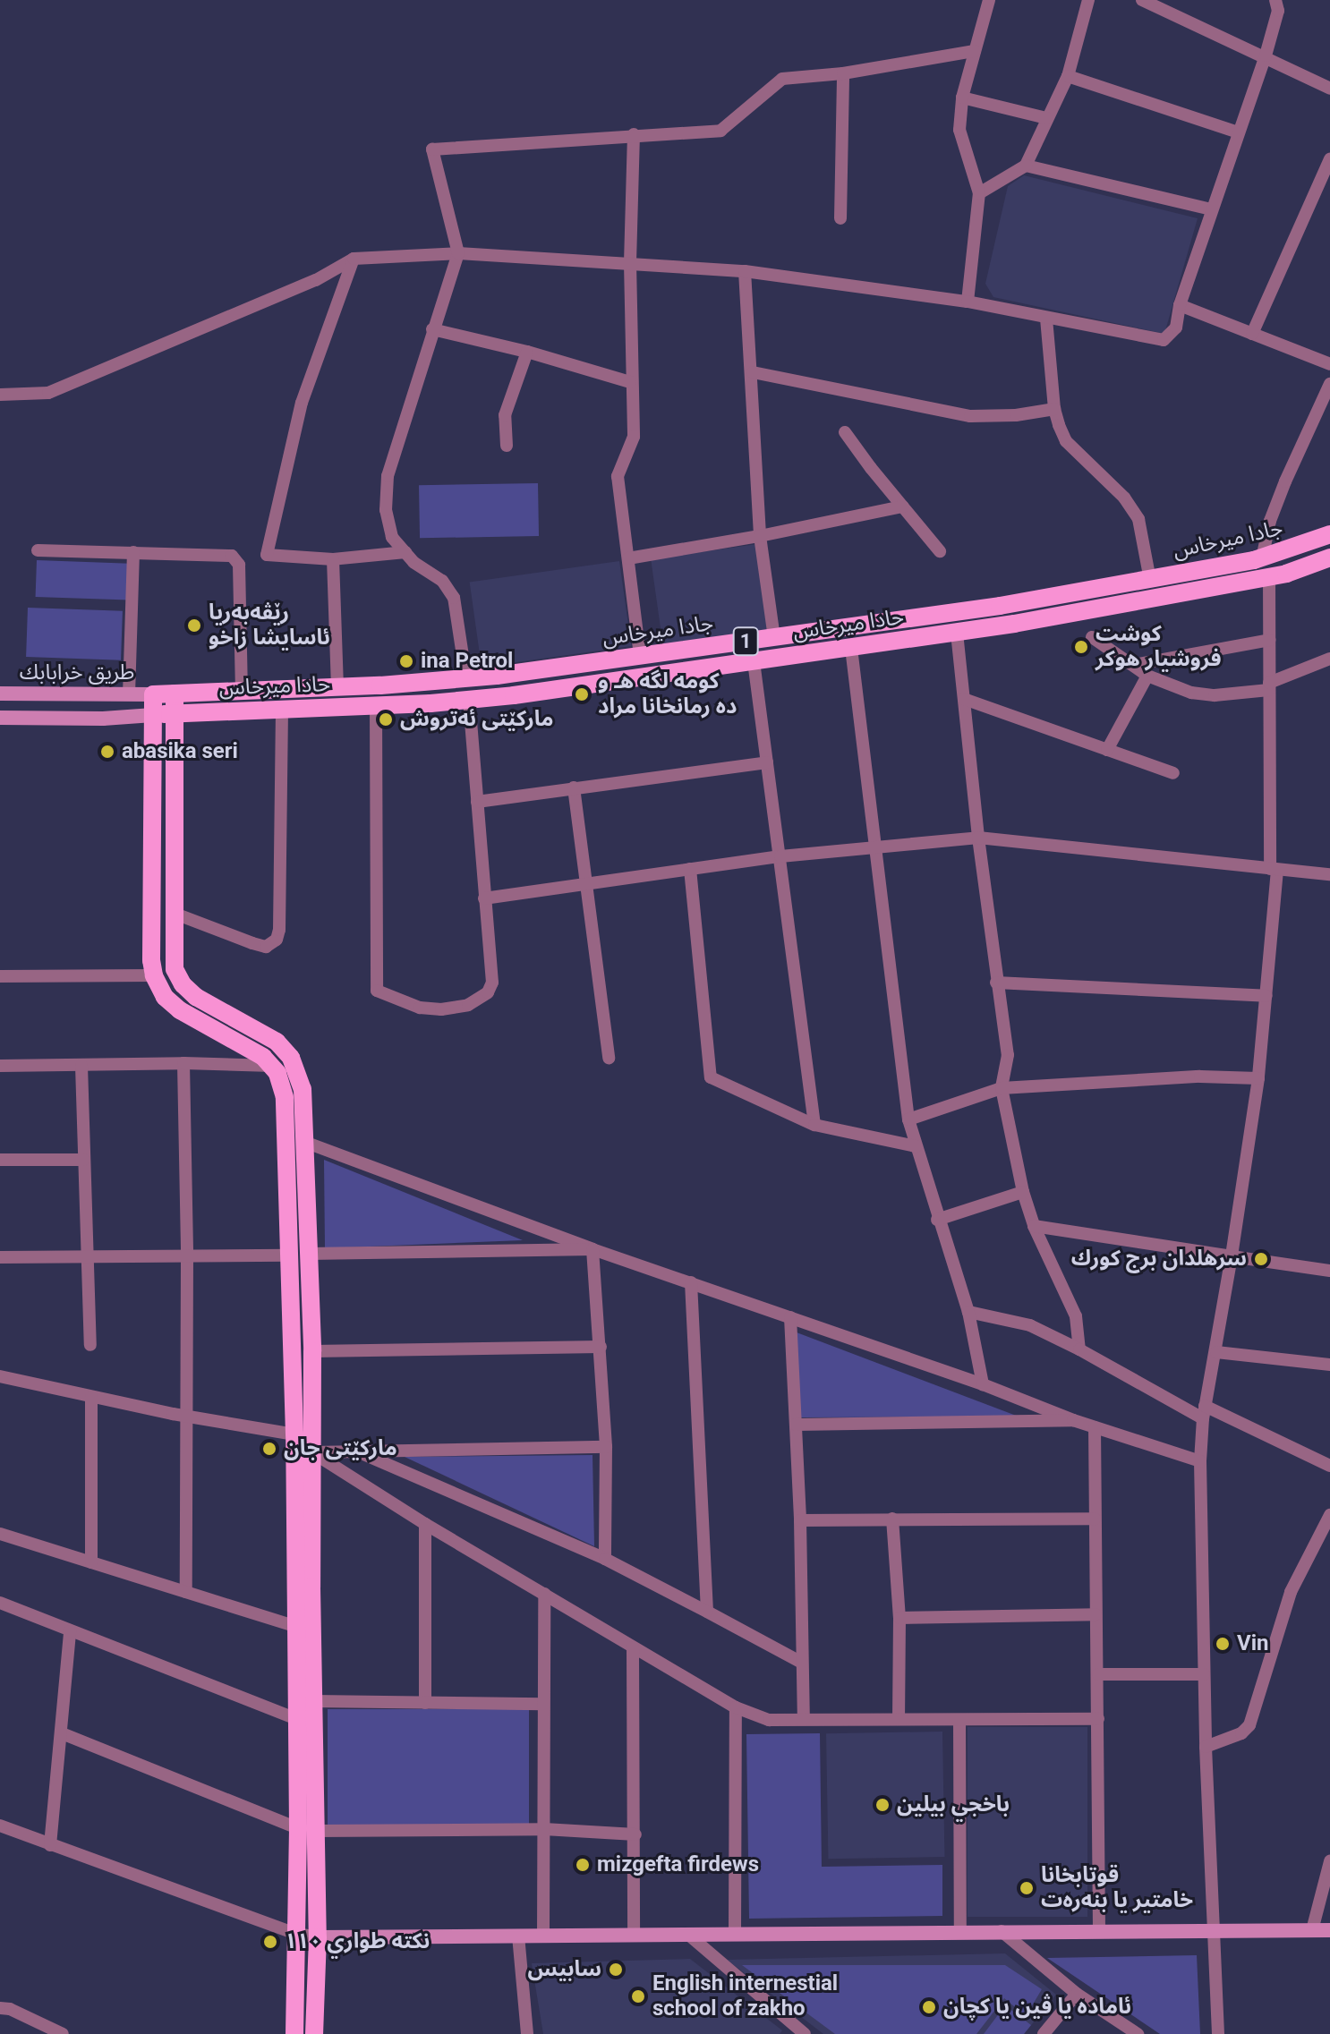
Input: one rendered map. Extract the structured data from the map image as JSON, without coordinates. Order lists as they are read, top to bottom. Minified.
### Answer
{"streets":{"main road":["جادا ميرخاس","حادا ميرخاس","1","طريق خرابابك"]},"crossings":[["جادا ميرخاس","طريق خرابابك"]],"places":["رێڤه‌به‌ريا ئاسايشا زاخو","كوشت فروشيار هوكر","ina Petrol","كومه لگه هـ و ده رمانخانا مراد","مارکێتی ئەتروش","abasika seri","سرهلدان برج كورك","مارکێتی جان","Vin","باخجي بيلين","mizgefta firdews","قوتابخانا خامتیر یا بنەرەت","نكته طواري ١١٠","سابيس","English internestial school of zakho","ئاماده یا ڤین یا کچان"]}
